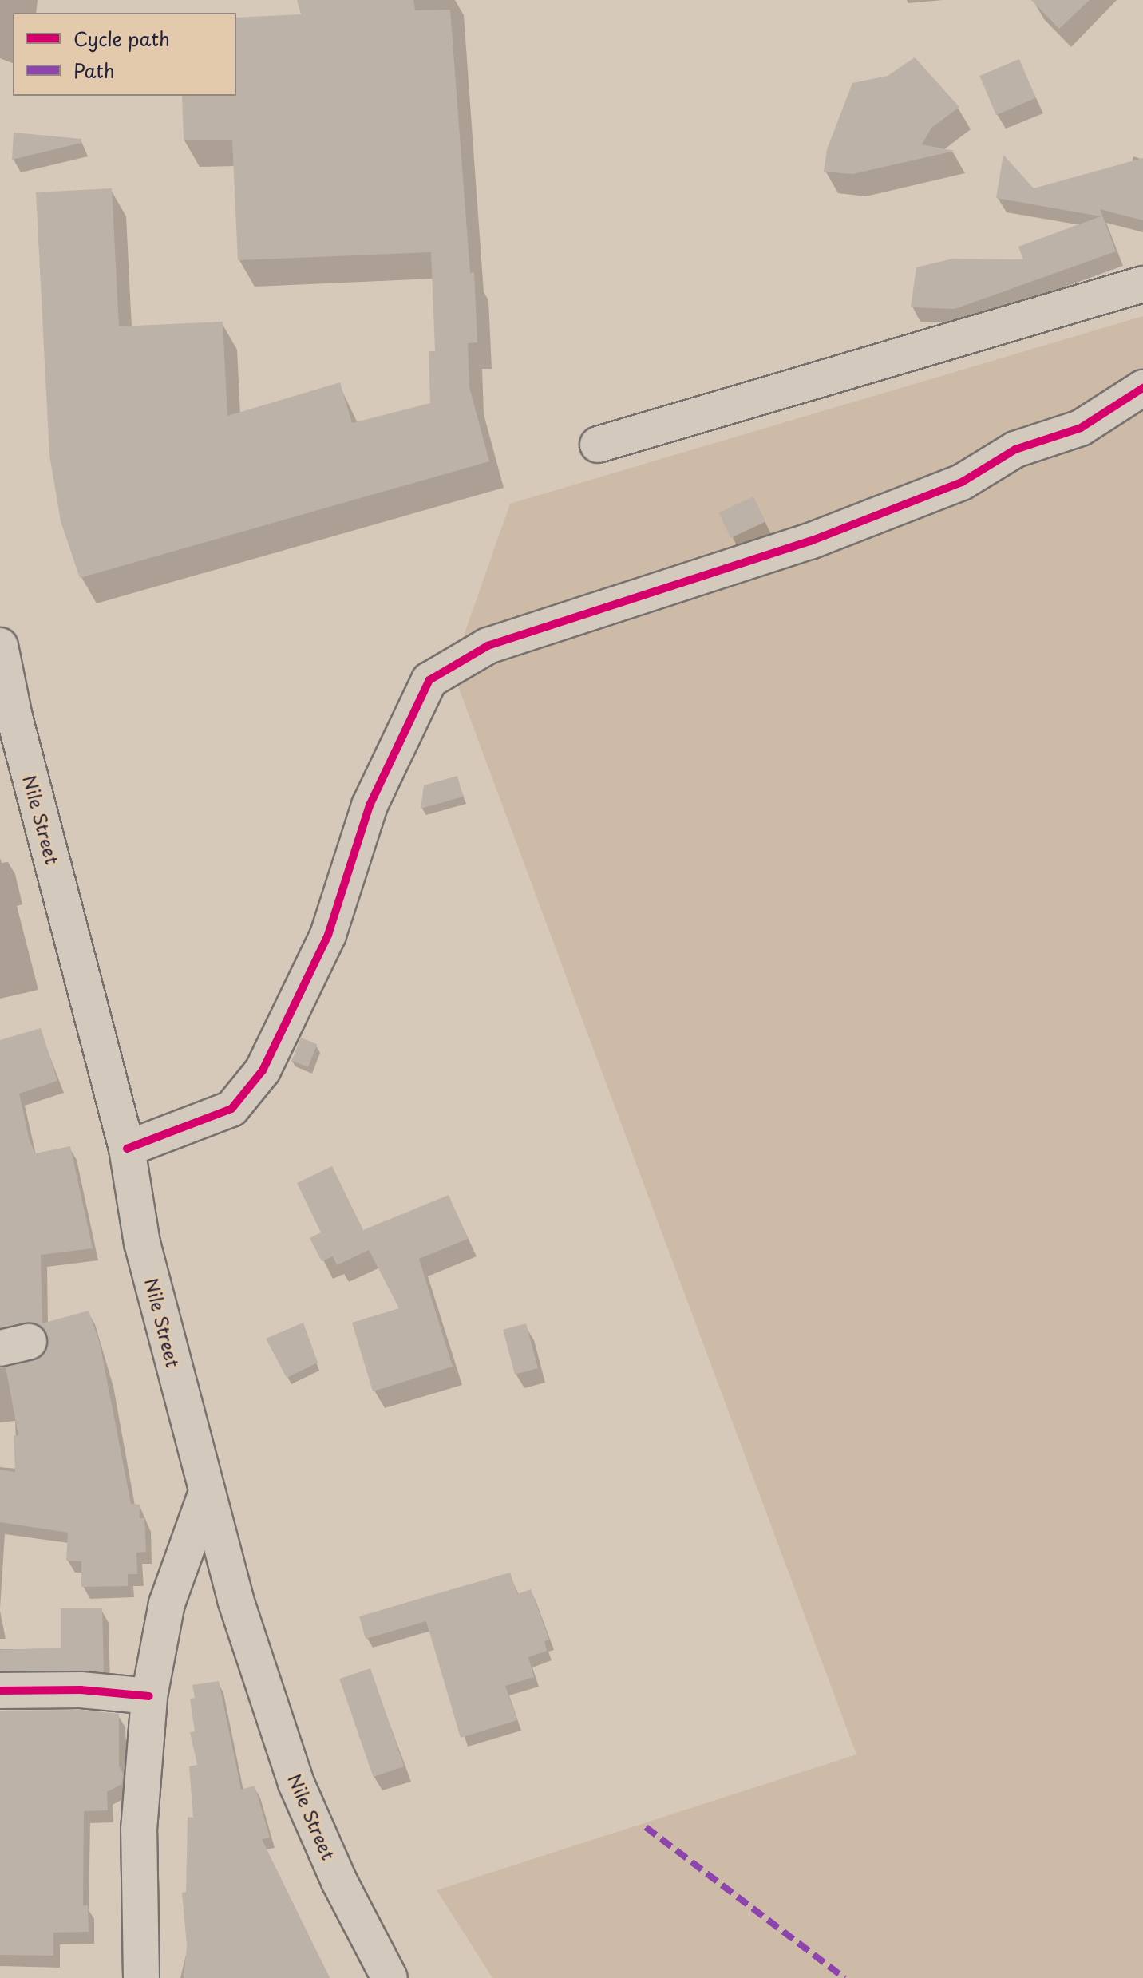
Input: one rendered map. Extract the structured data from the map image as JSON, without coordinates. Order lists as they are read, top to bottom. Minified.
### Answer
{"streets":{"street":["Nile Street"]},"legend":["Cycle path","Path"]}
